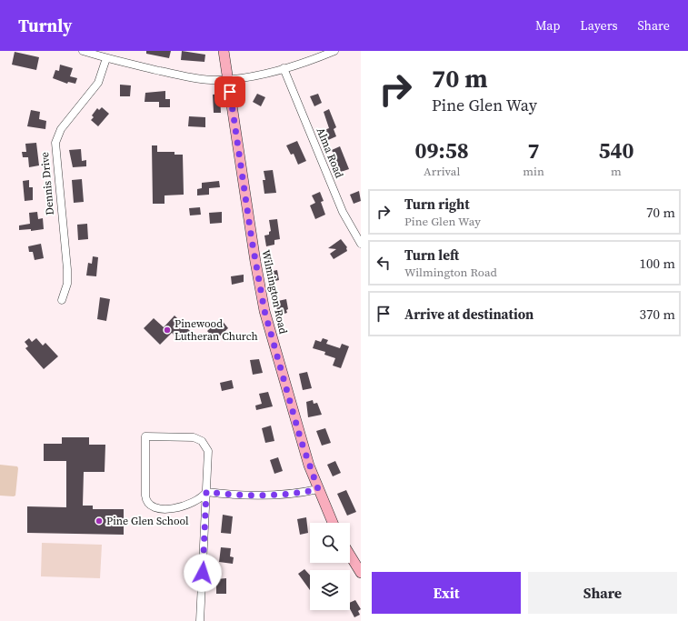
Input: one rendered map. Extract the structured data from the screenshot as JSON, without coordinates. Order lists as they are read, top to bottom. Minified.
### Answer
{"streets":{"main road":["Wilmington Road"],"street":["Alma Road","Dennis Drive"]},"places":["Pinewood Lutheran Church","Pine Glen School"],"page":{"header":"Turnly","nav":["Map","Layers","Share"],"turn":["70 m","Pine Glen Way"],"eta":["09:58","Arrival","7","min","540","m"],"list":[{"name":"Turn right","note":"Pine Glen Way","value":"70 m"},{"name":"Turn left","note":"Wilmington Road","value":"100 m"},{"name":"Arrive at destination","value":"370 m"}],"buttons":["Exit","Share"]}}
